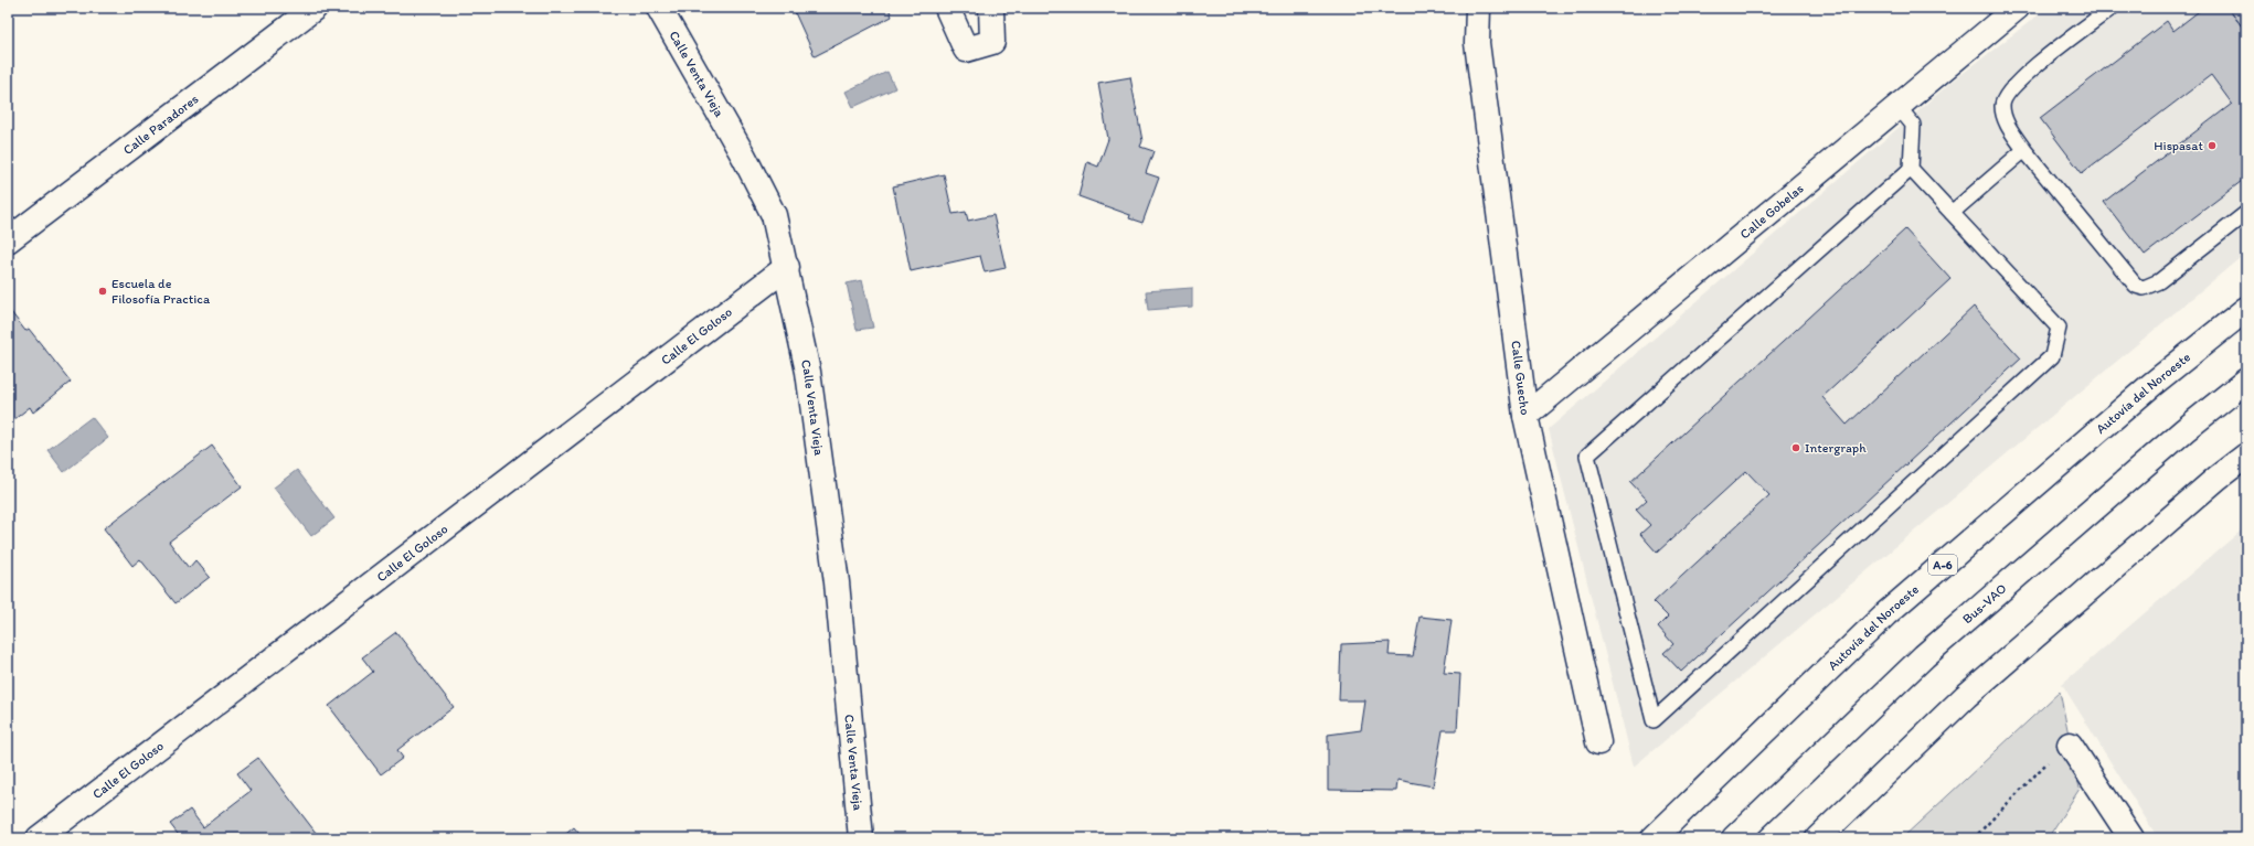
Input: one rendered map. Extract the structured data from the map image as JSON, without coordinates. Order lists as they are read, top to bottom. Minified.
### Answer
{"streets":{"main road":["Calle Venta Vieja","Calle Paradores","Calle Gobelas","Calle El Goloso","Calle Guecho","Autovía del Noroeste","A-6","Bus-VAO"]},"crossings":[["Calle Venta Vieja","Calle El Goloso"],["Calle Gobelas","Calle Guecho"]],"places":["Hispasat","Escuela de Filosofía Practica","Intergraph"]}
